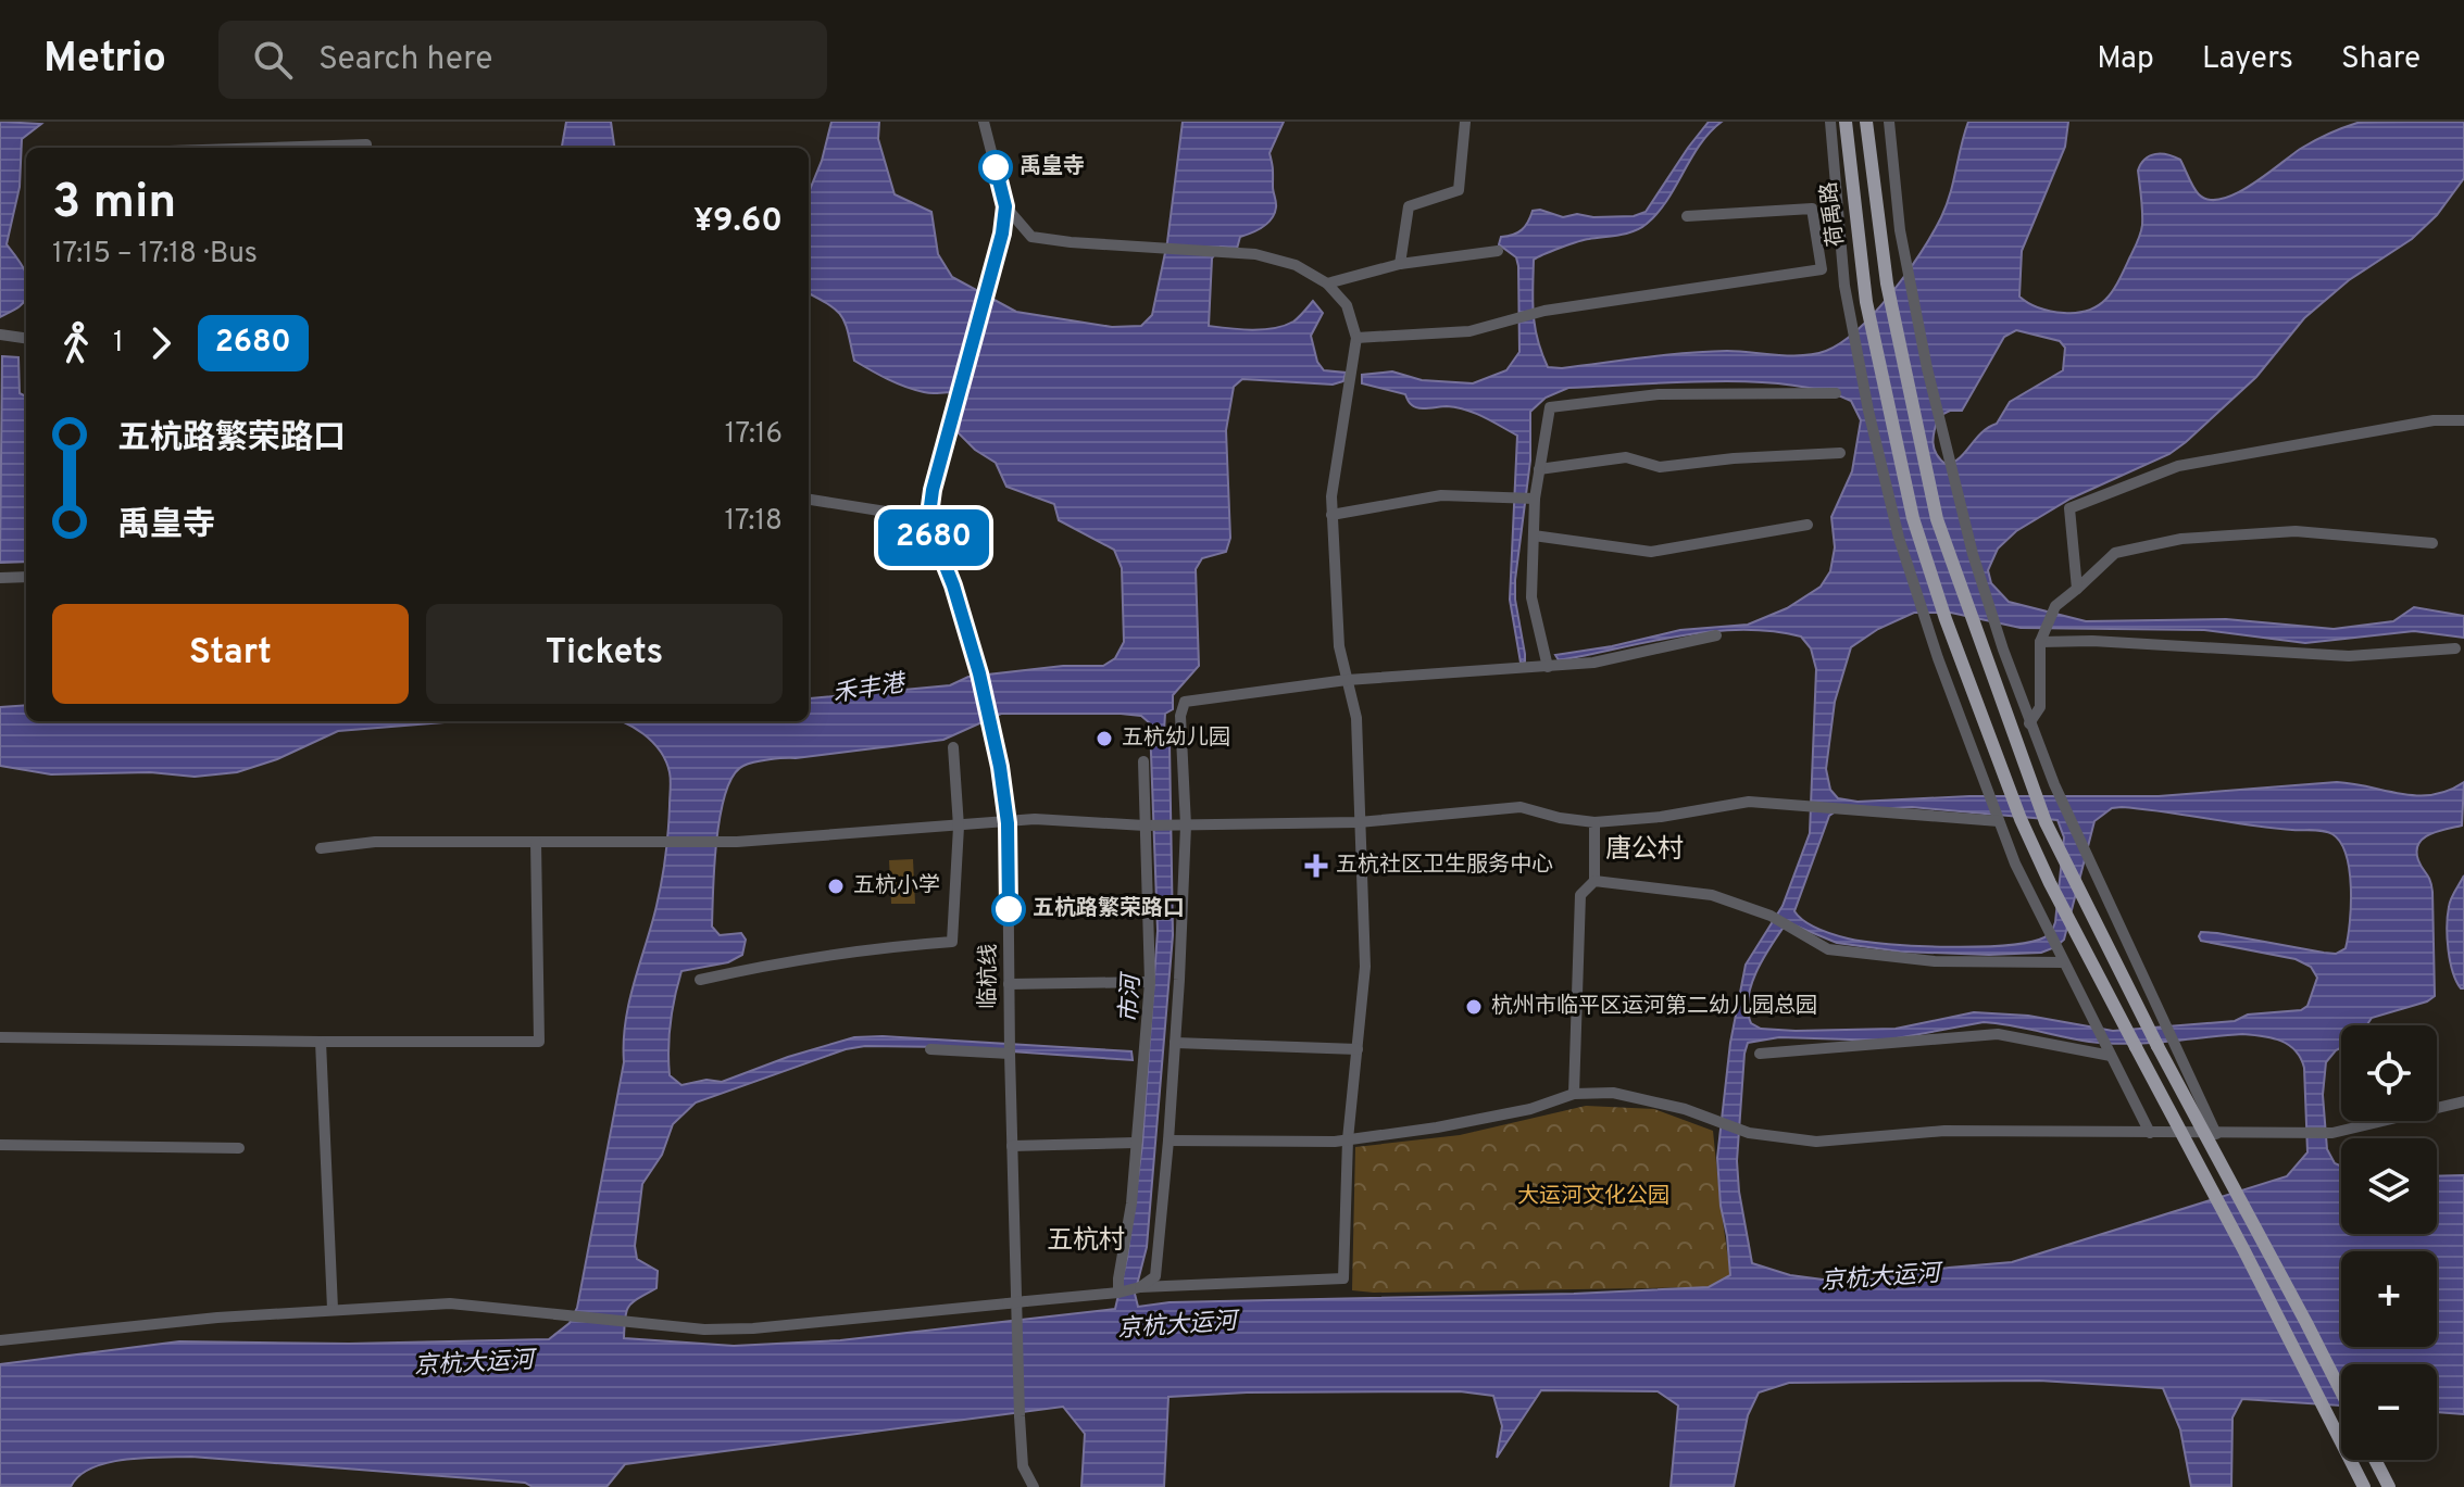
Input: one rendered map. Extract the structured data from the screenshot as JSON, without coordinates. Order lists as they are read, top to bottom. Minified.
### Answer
{"streets":{"main road":["荷禹路"],"street":["临杭线"]},"districts":["唐公村","五杭村"],"water":["禾丰港","市河","京杭大运河"],"parks":["大运河文化公园"],"places":{"other":["禹皇寺","五杭幼儿园","五杭小学","五杭路繁荣路口","杭州市临平区运河第二幼儿园总园"],"health":["五杭社区卫生服务中心"]},"lines":["bus line 2680"],"page":{"header":"Metrio","search":"Search here","nav":["Map","Layers","Share"],"on_map":"2680","heading":["3 min","17:15 – 17:18 · Bus","¥9.60"],"legs":["1","2680"],"list":[{"name":"五杭路繁荣路口","value":"17:16"},{"name":"禹皇寺","value":"17:18"}],"buttons":["Start","Tickets"],"map_buttons":["+","−"]}}
